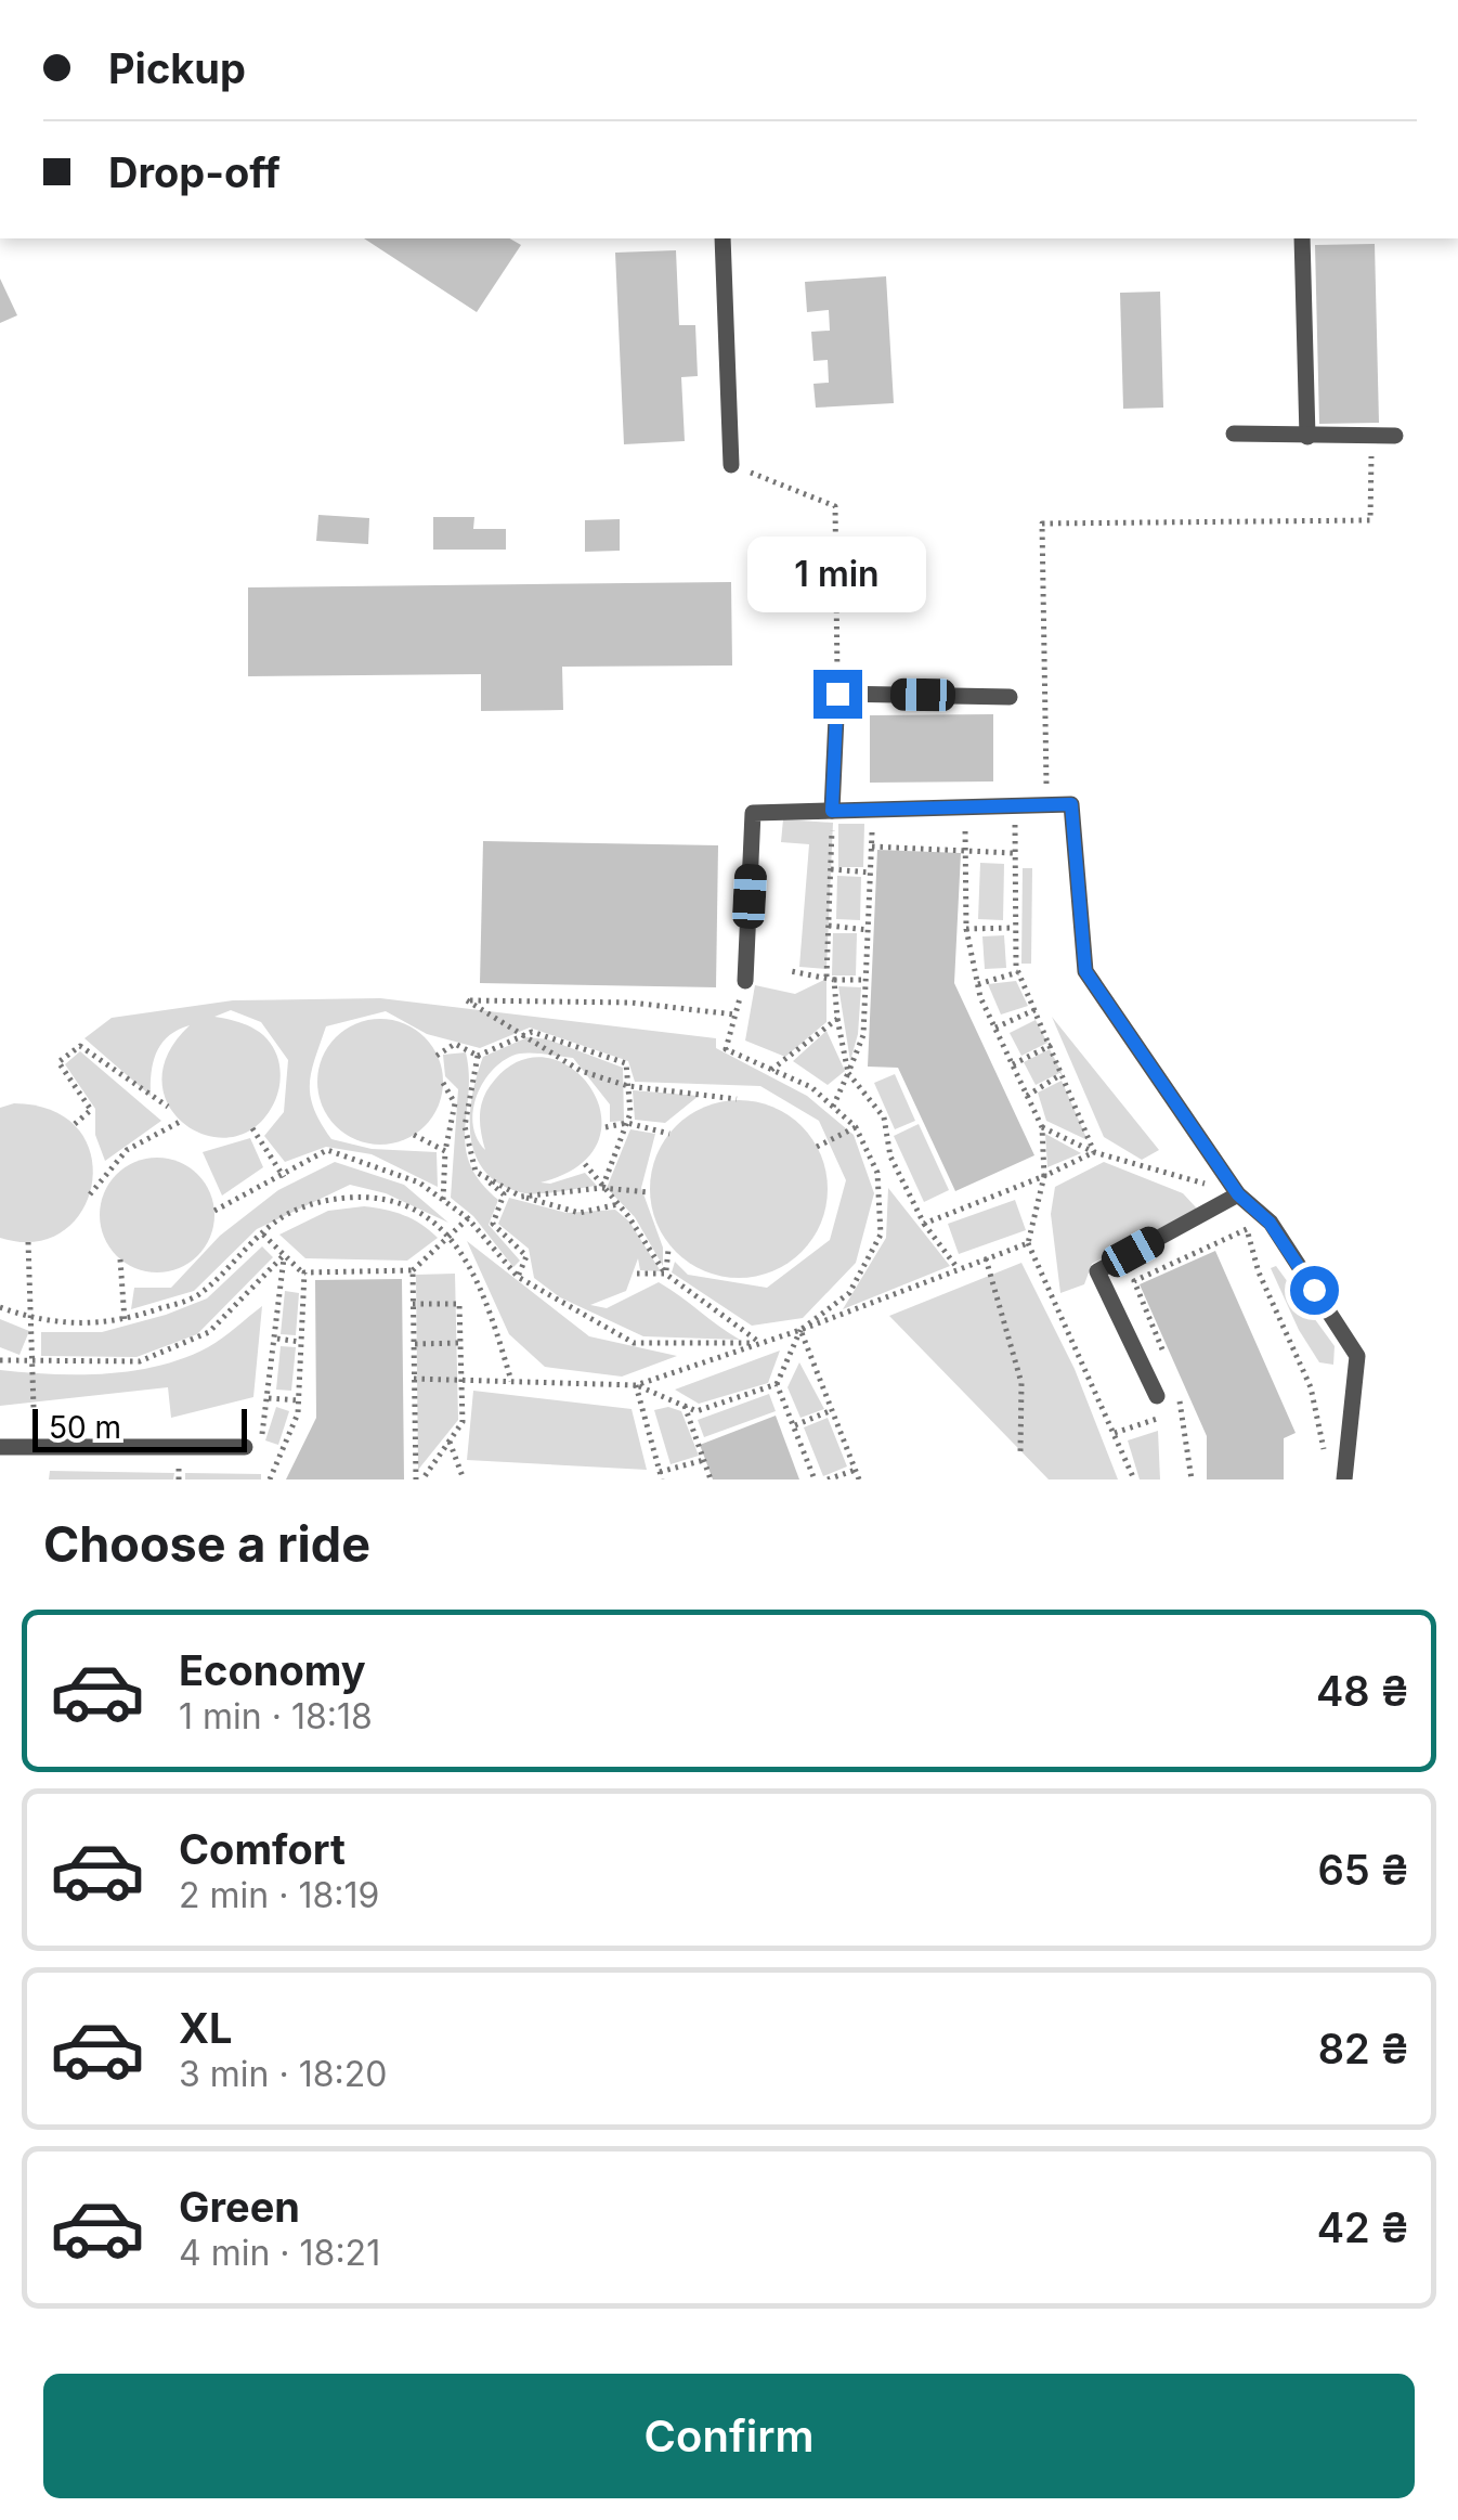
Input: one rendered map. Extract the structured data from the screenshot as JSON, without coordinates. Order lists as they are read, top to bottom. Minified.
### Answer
{"scale_bar":"50 m","page":{"banner":["Pickup","Drop-off"],"bubble":"1 min","scale":"50 m","heading":"Choose a ride","list":[{"name":"Economy","note":"1 min · 18:18","value":"48 ₴"},{"name":"Comfort","note":"2 min · 18:19","value":"65 ₴"},{"name":"XL","note":"3 min · 18:20","value":"82 ₴"},{"name":"Green","note":"4 min · 18:21","value":"42 ₴"}],"buttons":"Confirm"}}
